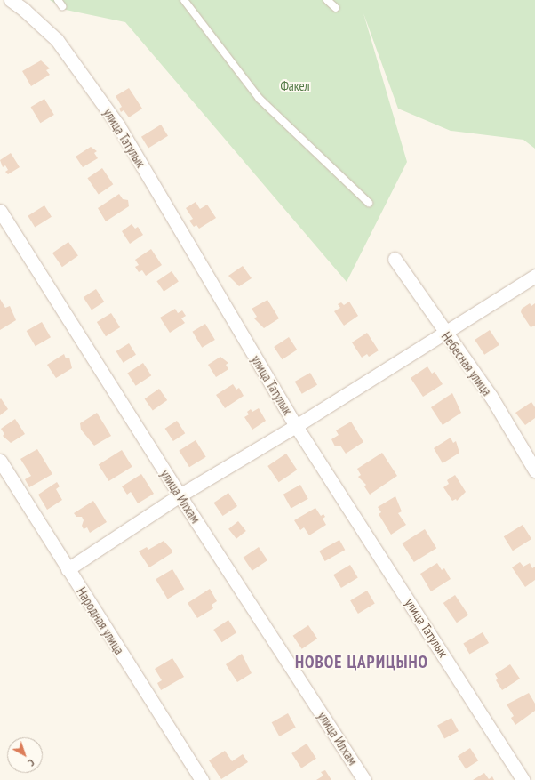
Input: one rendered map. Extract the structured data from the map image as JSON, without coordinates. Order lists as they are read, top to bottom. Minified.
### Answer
{"streets":{"street":["улица Татулык","Небесная улица","улица Илхам","Народная улица"]},"districts":["НОВОЕ ЦАРИЦЫНО"],"parks":["Факел"],"north":"bottom right"}
